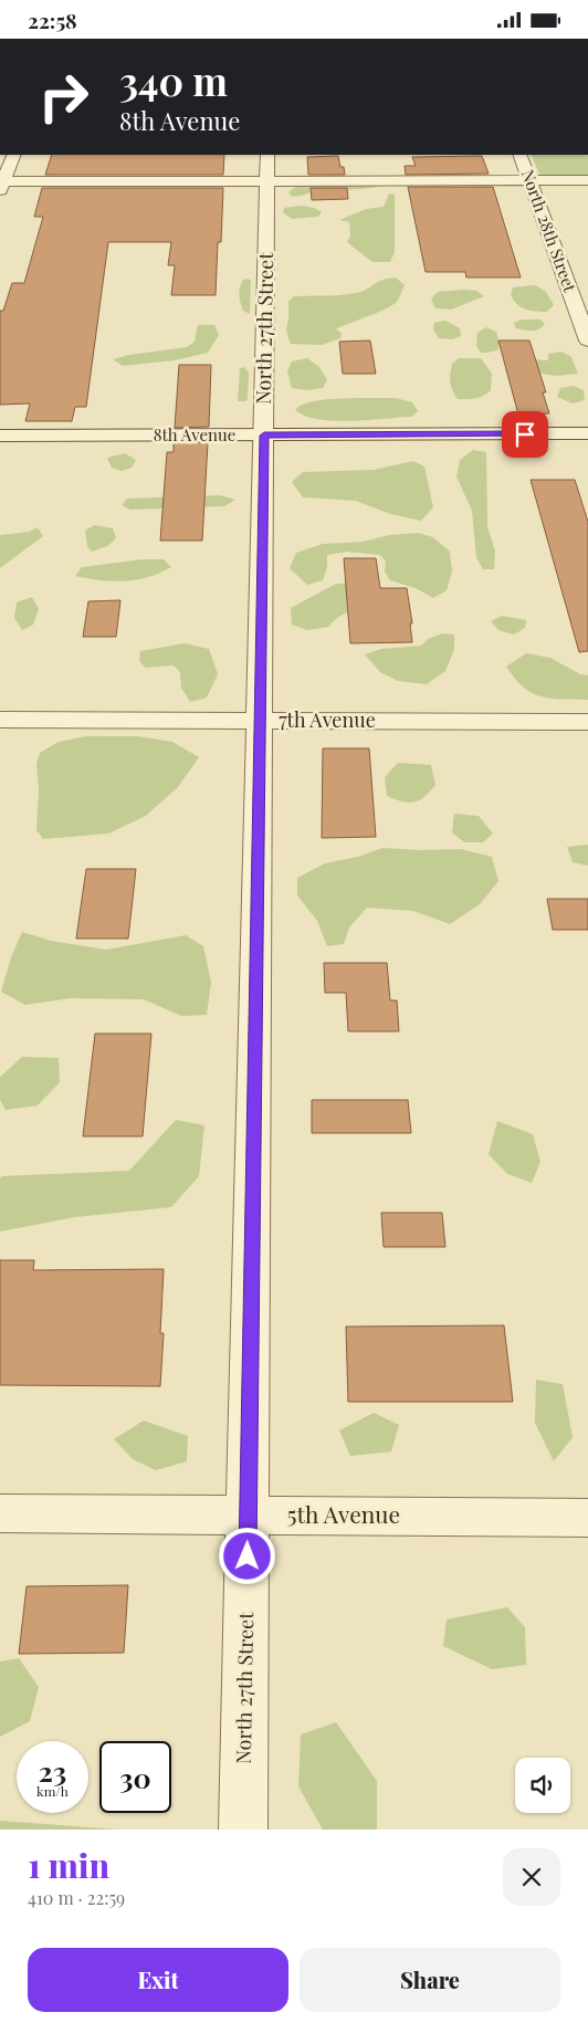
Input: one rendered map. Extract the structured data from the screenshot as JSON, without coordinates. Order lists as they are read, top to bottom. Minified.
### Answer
{"streets":{"street":["North 28th Street","North 27th Street","8th Avenue","7th Avenue","5th Avenue"]},"crossings":[["North 27th Street","8th Avenue"],["North 27th Street","7th Avenue"],["North 27th Street","5th Avenue"]],"page":{"status":"22:58","turn":["340 m","8th Avenue"],"speed":"23 km/h","limit":"30","heading":["1 min","410 m · 22:59"],"buttons":["Exit","Share"]}}
